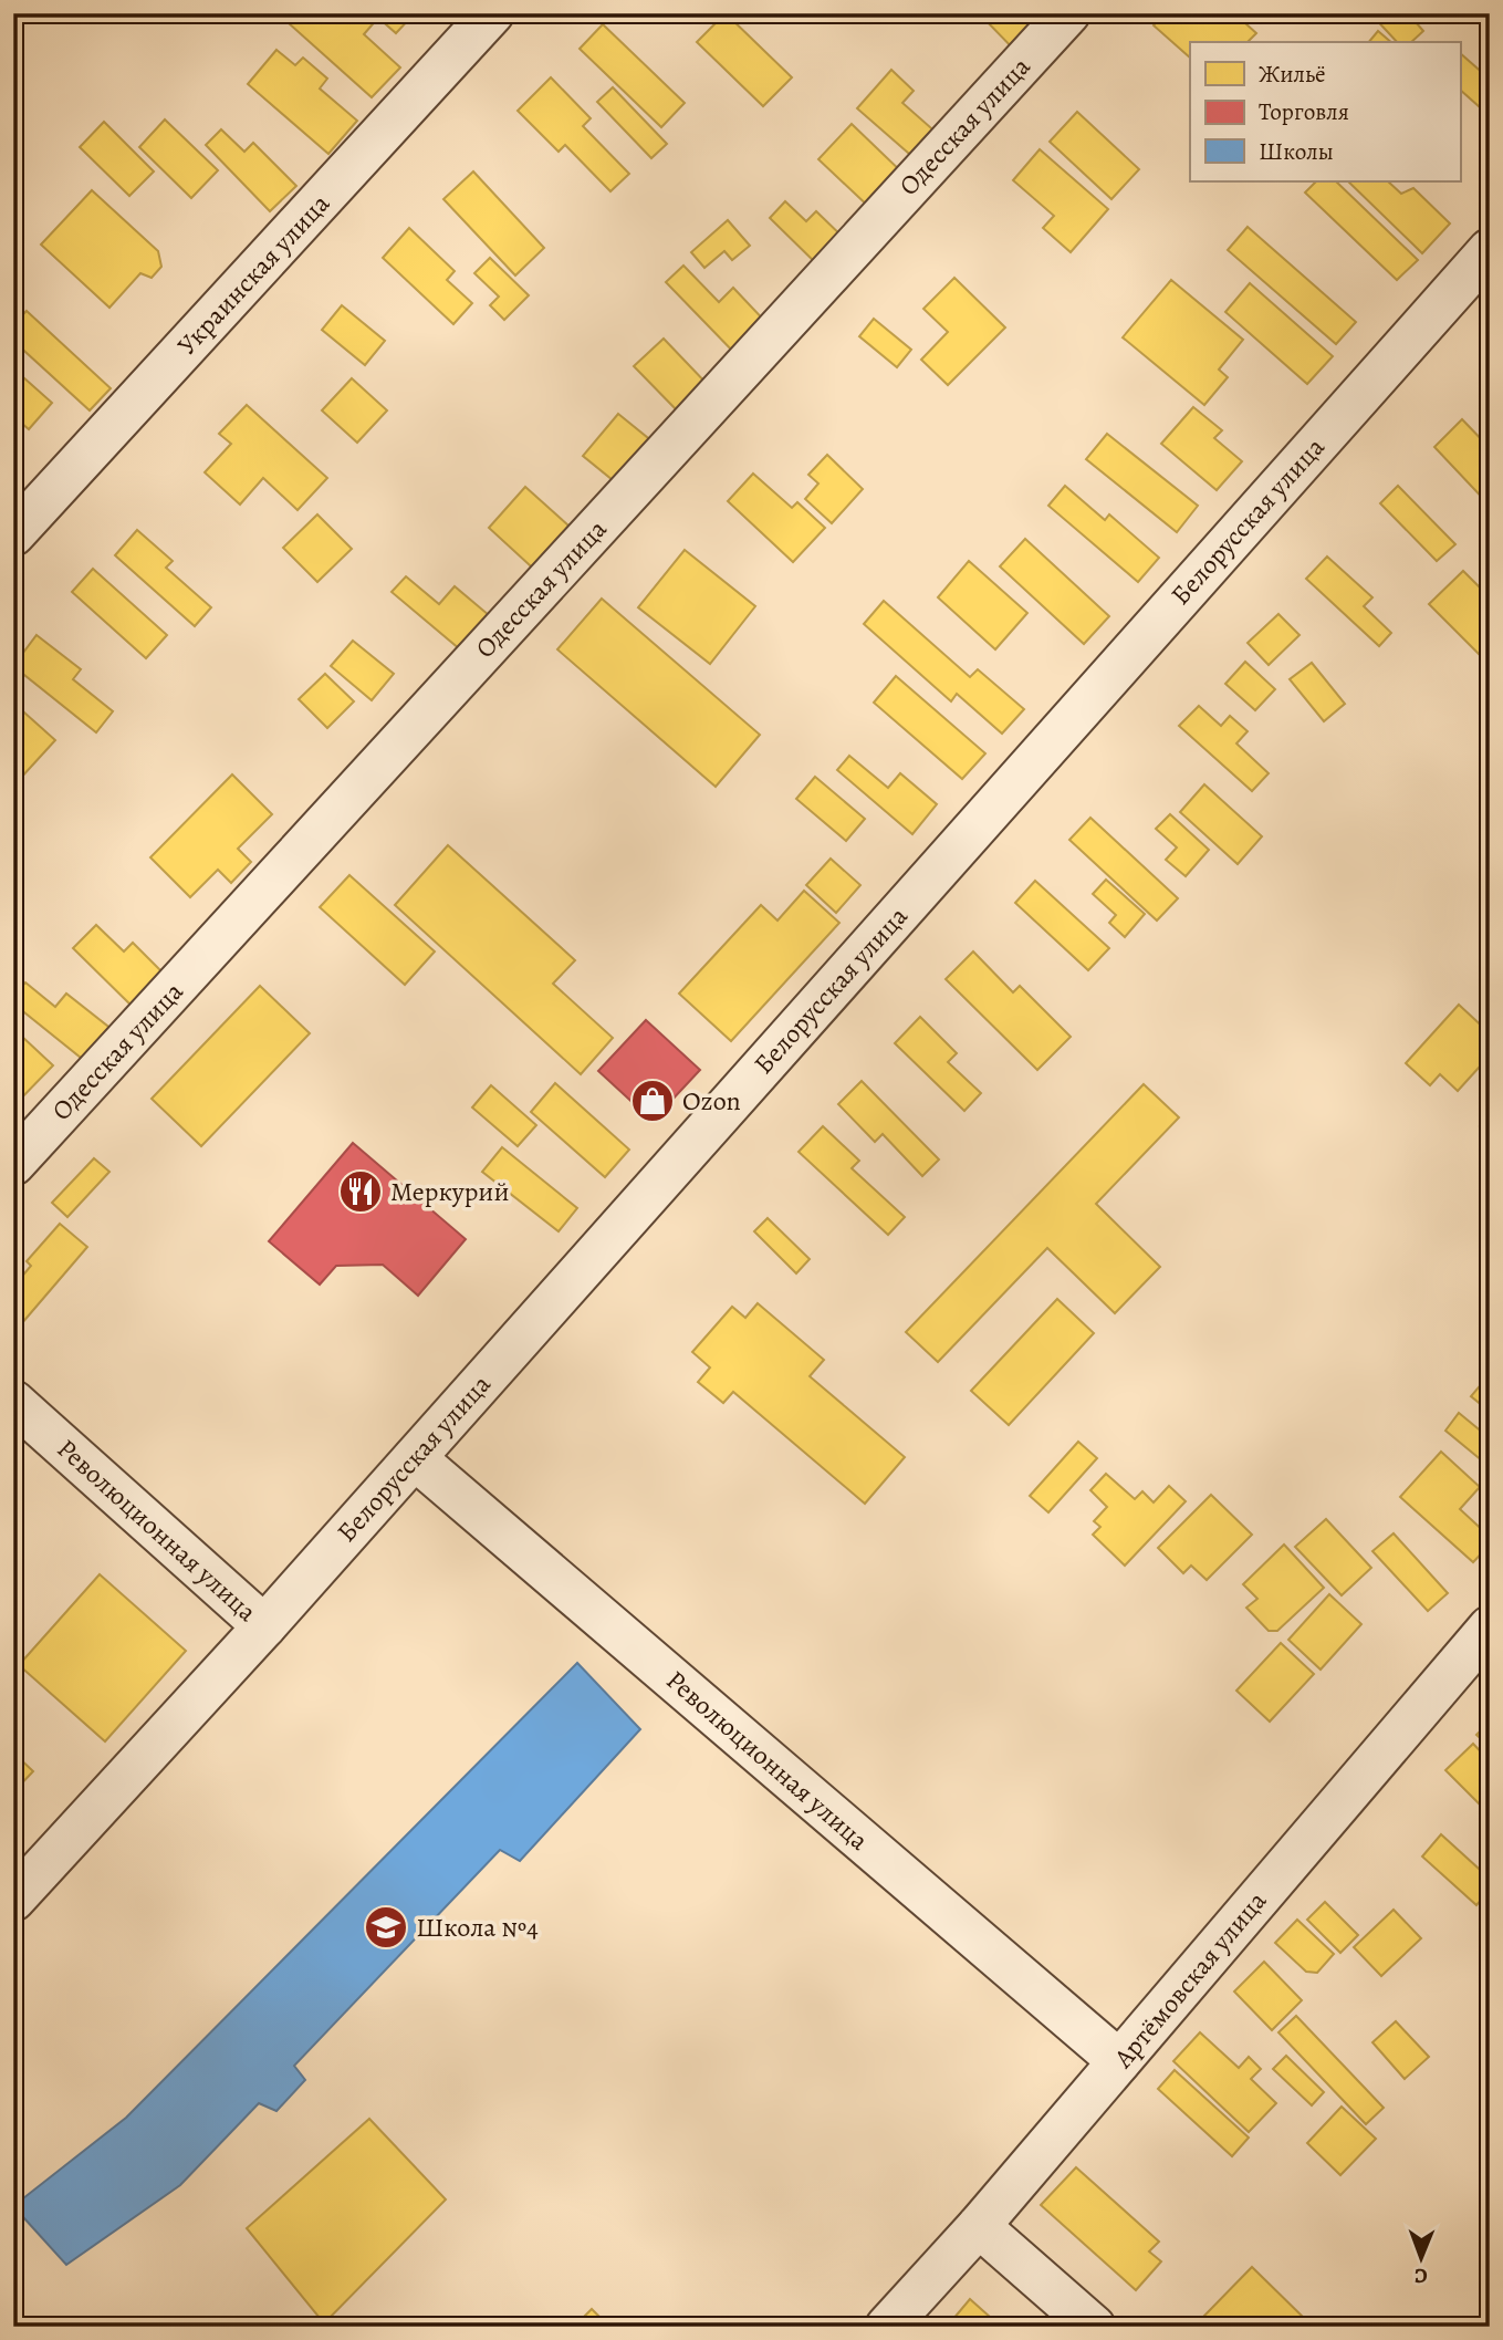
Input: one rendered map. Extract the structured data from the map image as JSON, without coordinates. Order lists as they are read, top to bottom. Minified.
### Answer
{"streets":{"street":["Одесская улица","Украинская улица","Белорусская улица","Революционная улица","Артёмовская улица"]},"crossings":[["Белорусская улица","Революционная улица"],["Революционная улица","Артёмовская улица"]],"places":{"shop":["Ozon"],"restaurant":["Меркурий"],"school or university":["Школа №4"]},"legend":["Жильё","Торговля","Школы"],"north":"bottom"}
